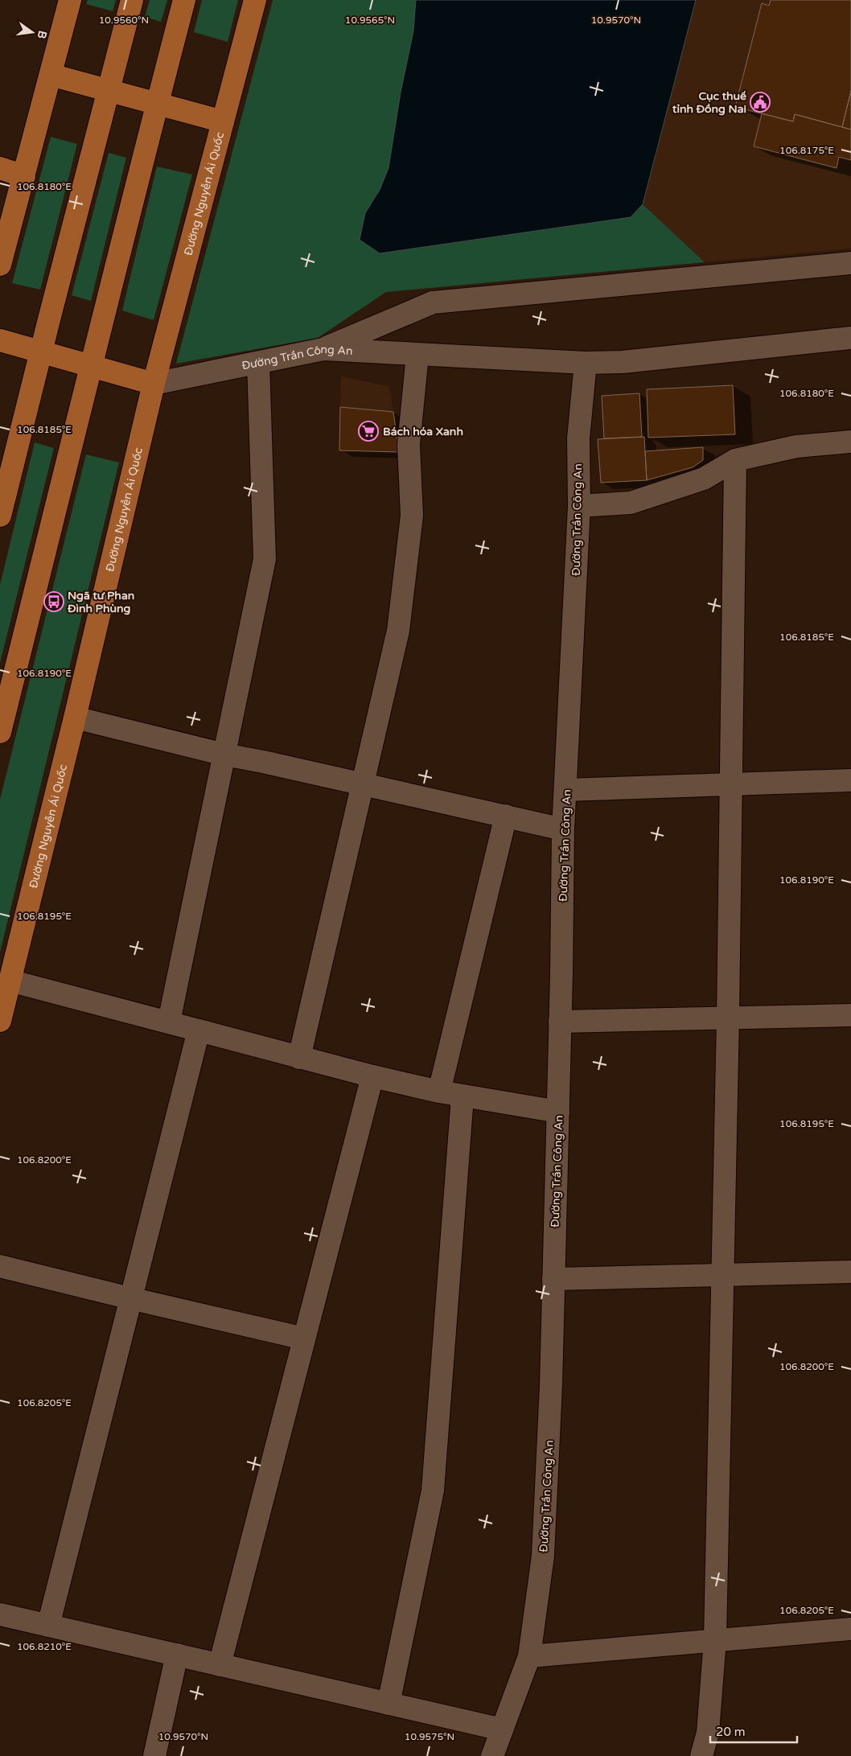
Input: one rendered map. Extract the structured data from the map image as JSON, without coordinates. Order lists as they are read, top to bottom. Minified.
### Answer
{"streets":{"main road":["Đường Nguyễn Ái Quốc"],"street":["Đường Trần Công An"]},"crossings":[["Đường Nguyễn Ái Quốc","Đường Trần Công An"]],"places":{"public building":["Cục thuế tỉnh Đồng Nai"],"supermarket":["Bách hóa Xanh"],"bus stop":["Ngã tư Phan Đình Phùng"]},"scale_bar":"20 m","north":"right","coordinates":["10.9560°N","10.9565°N","10.9570°N","106.8175°E","106.8180°E","106.8185°E","106.8190°E","106.8195°E","106.8200°E","106.8205°E","106.8210°E","10.9575°N"]}
